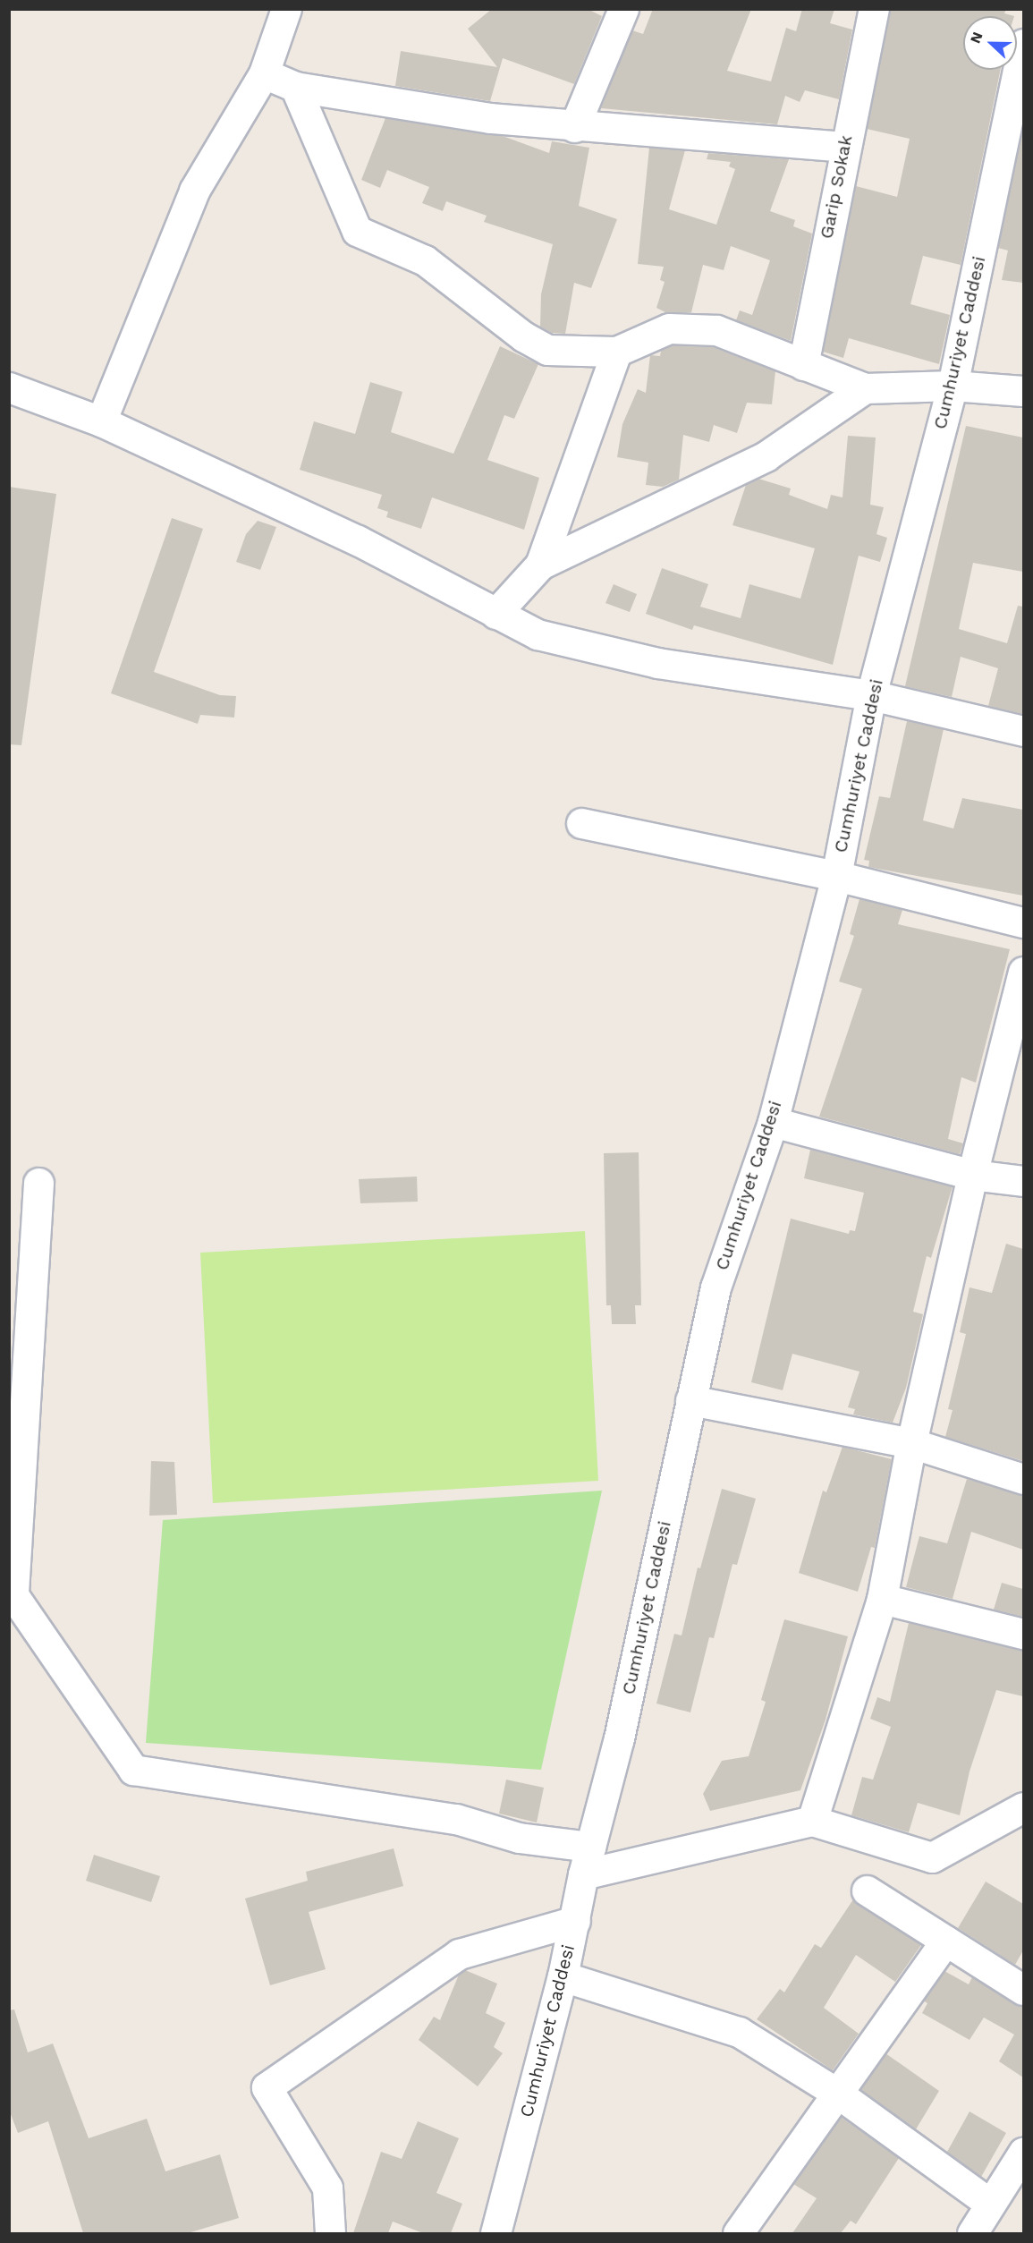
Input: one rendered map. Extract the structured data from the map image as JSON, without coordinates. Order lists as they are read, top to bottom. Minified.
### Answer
{"streets":{"street":["Garip Sokak","Cumhuriyet Caddesi"]},"north":"left"}
